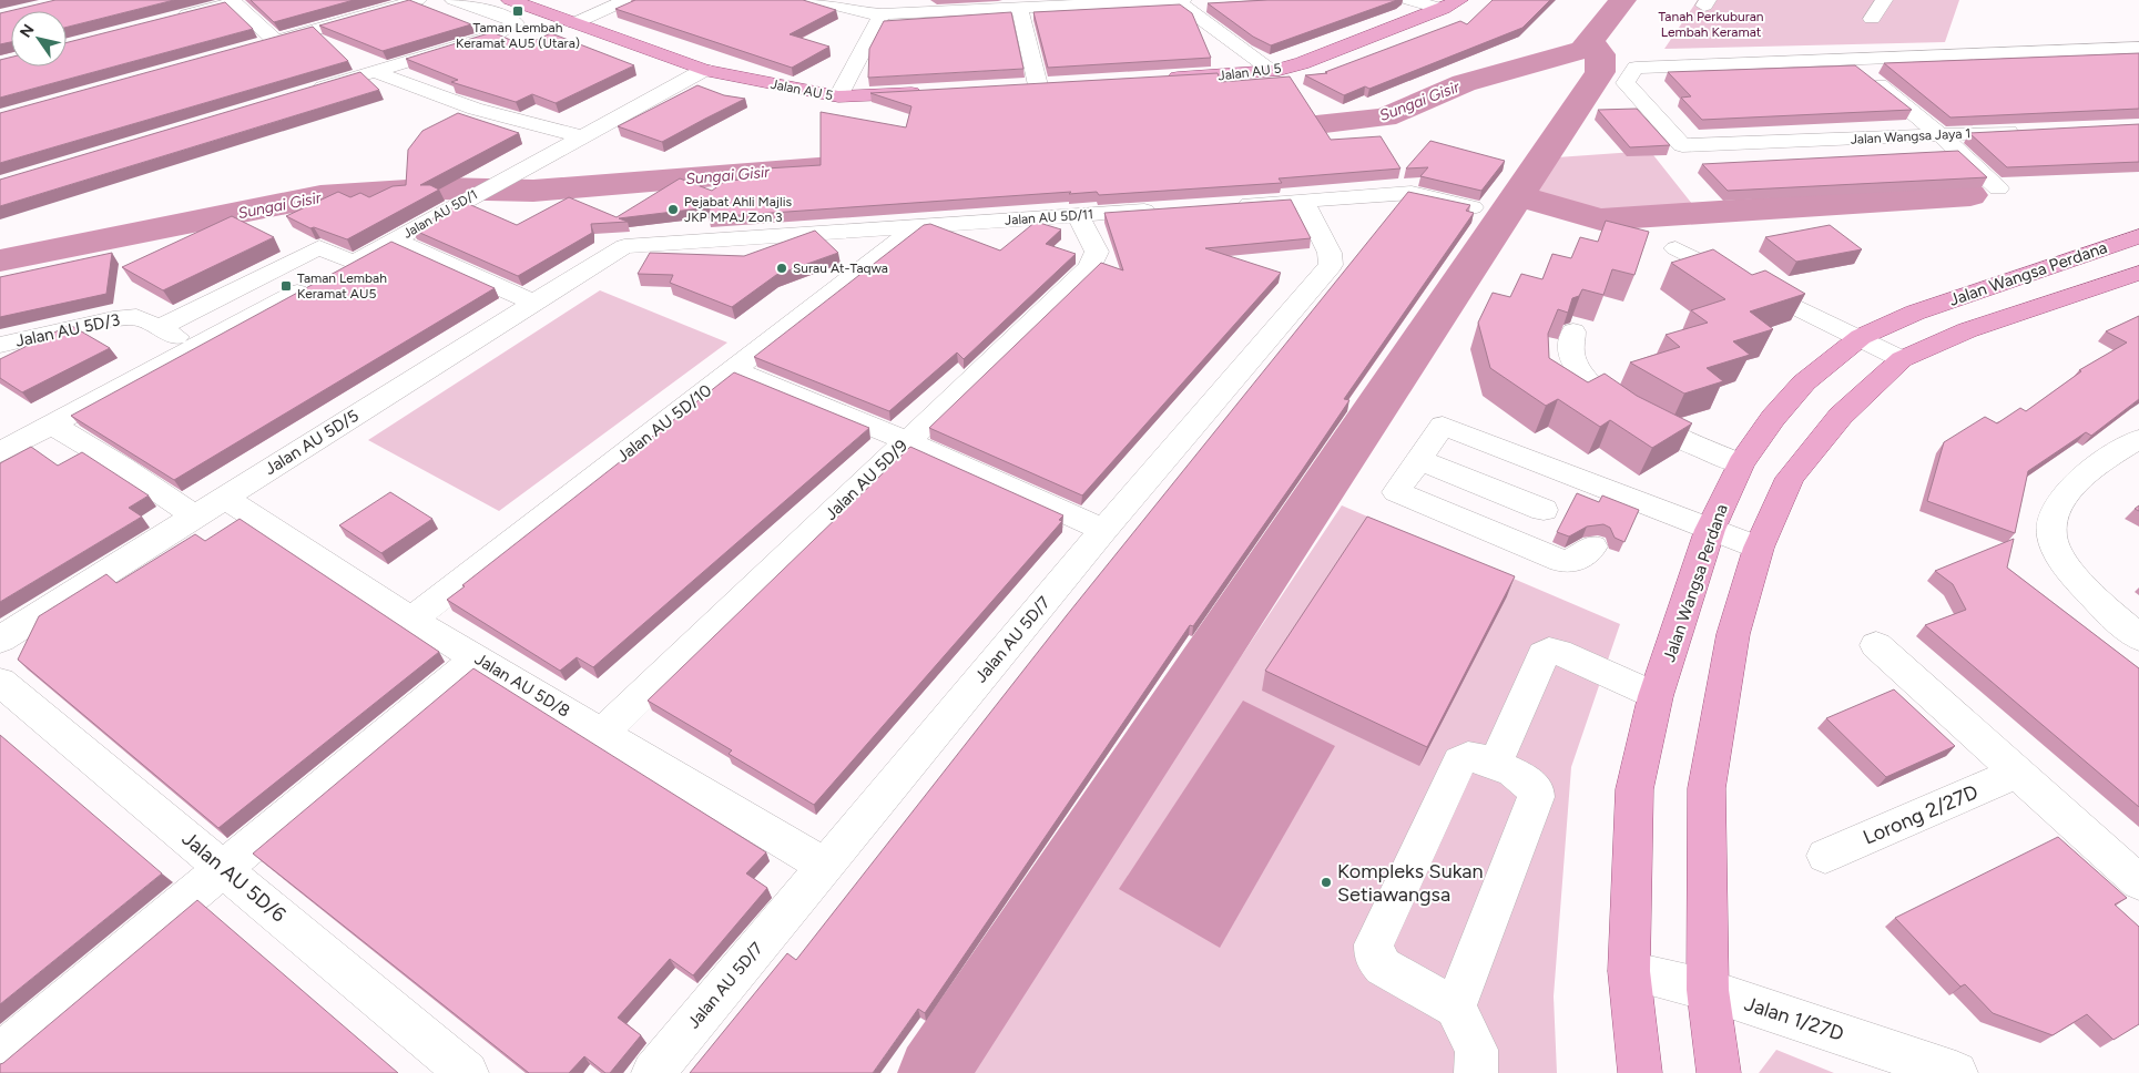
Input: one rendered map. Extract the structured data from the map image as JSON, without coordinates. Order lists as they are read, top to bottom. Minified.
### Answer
{"streets":{"main road":["Jalan AU 5","Jalan Wangsa Perdana"],"street":["Jalan Wangsa Jaya 1","Jalan AU 5D/1","Jalan AU 5D/11","Jalan AU 5D/3","Jalan AU 5D/10","Jalan AU 5D/5","Jalan AU 5D/9","Jalan AU 5D/7","Jalan AU 5D/8","Lorong 2/27D","Jalan AU 5D/6","Jalan 1/27D"]},"crossings":[["Jalan AU 5","Jalan AU 5D/1"],["Jalan AU 5D/1","Jalan AU 5D/3"],["Jalan AU 5D/11","Jalan AU 5D/10"],["Jalan AU 5D/11","Jalan AU 5D/5"],["Jalan AU 5D/11","Jalan AU 5D/9"],["Jalan Wangsa Perdana","Jalan 1/27D"],["Jalan AU 5D/10","Jalan AU 5D/8"],["Jalan AU 5D/5","Jalan AU 5D/8"],["Jalan AU 5D/9","Jalan AU 5D/8"],["Jalan AU 5D/7","Jalan AU 5D/8"]],"water":["Sungai Gisir"],"parks":["Tanah Perkuburan Lembah Keramat"],"places":{"transit":["Taman Lembah Keramat AU5 (Utara)","Taman Lembah Keramat AU5"],"other":["Pejabat Ahli Majlis JKP MPAJ Zon 3","Surau At-Taqwa","Kompleks Sukan Setiawangsa"]},"north":"top left"}
